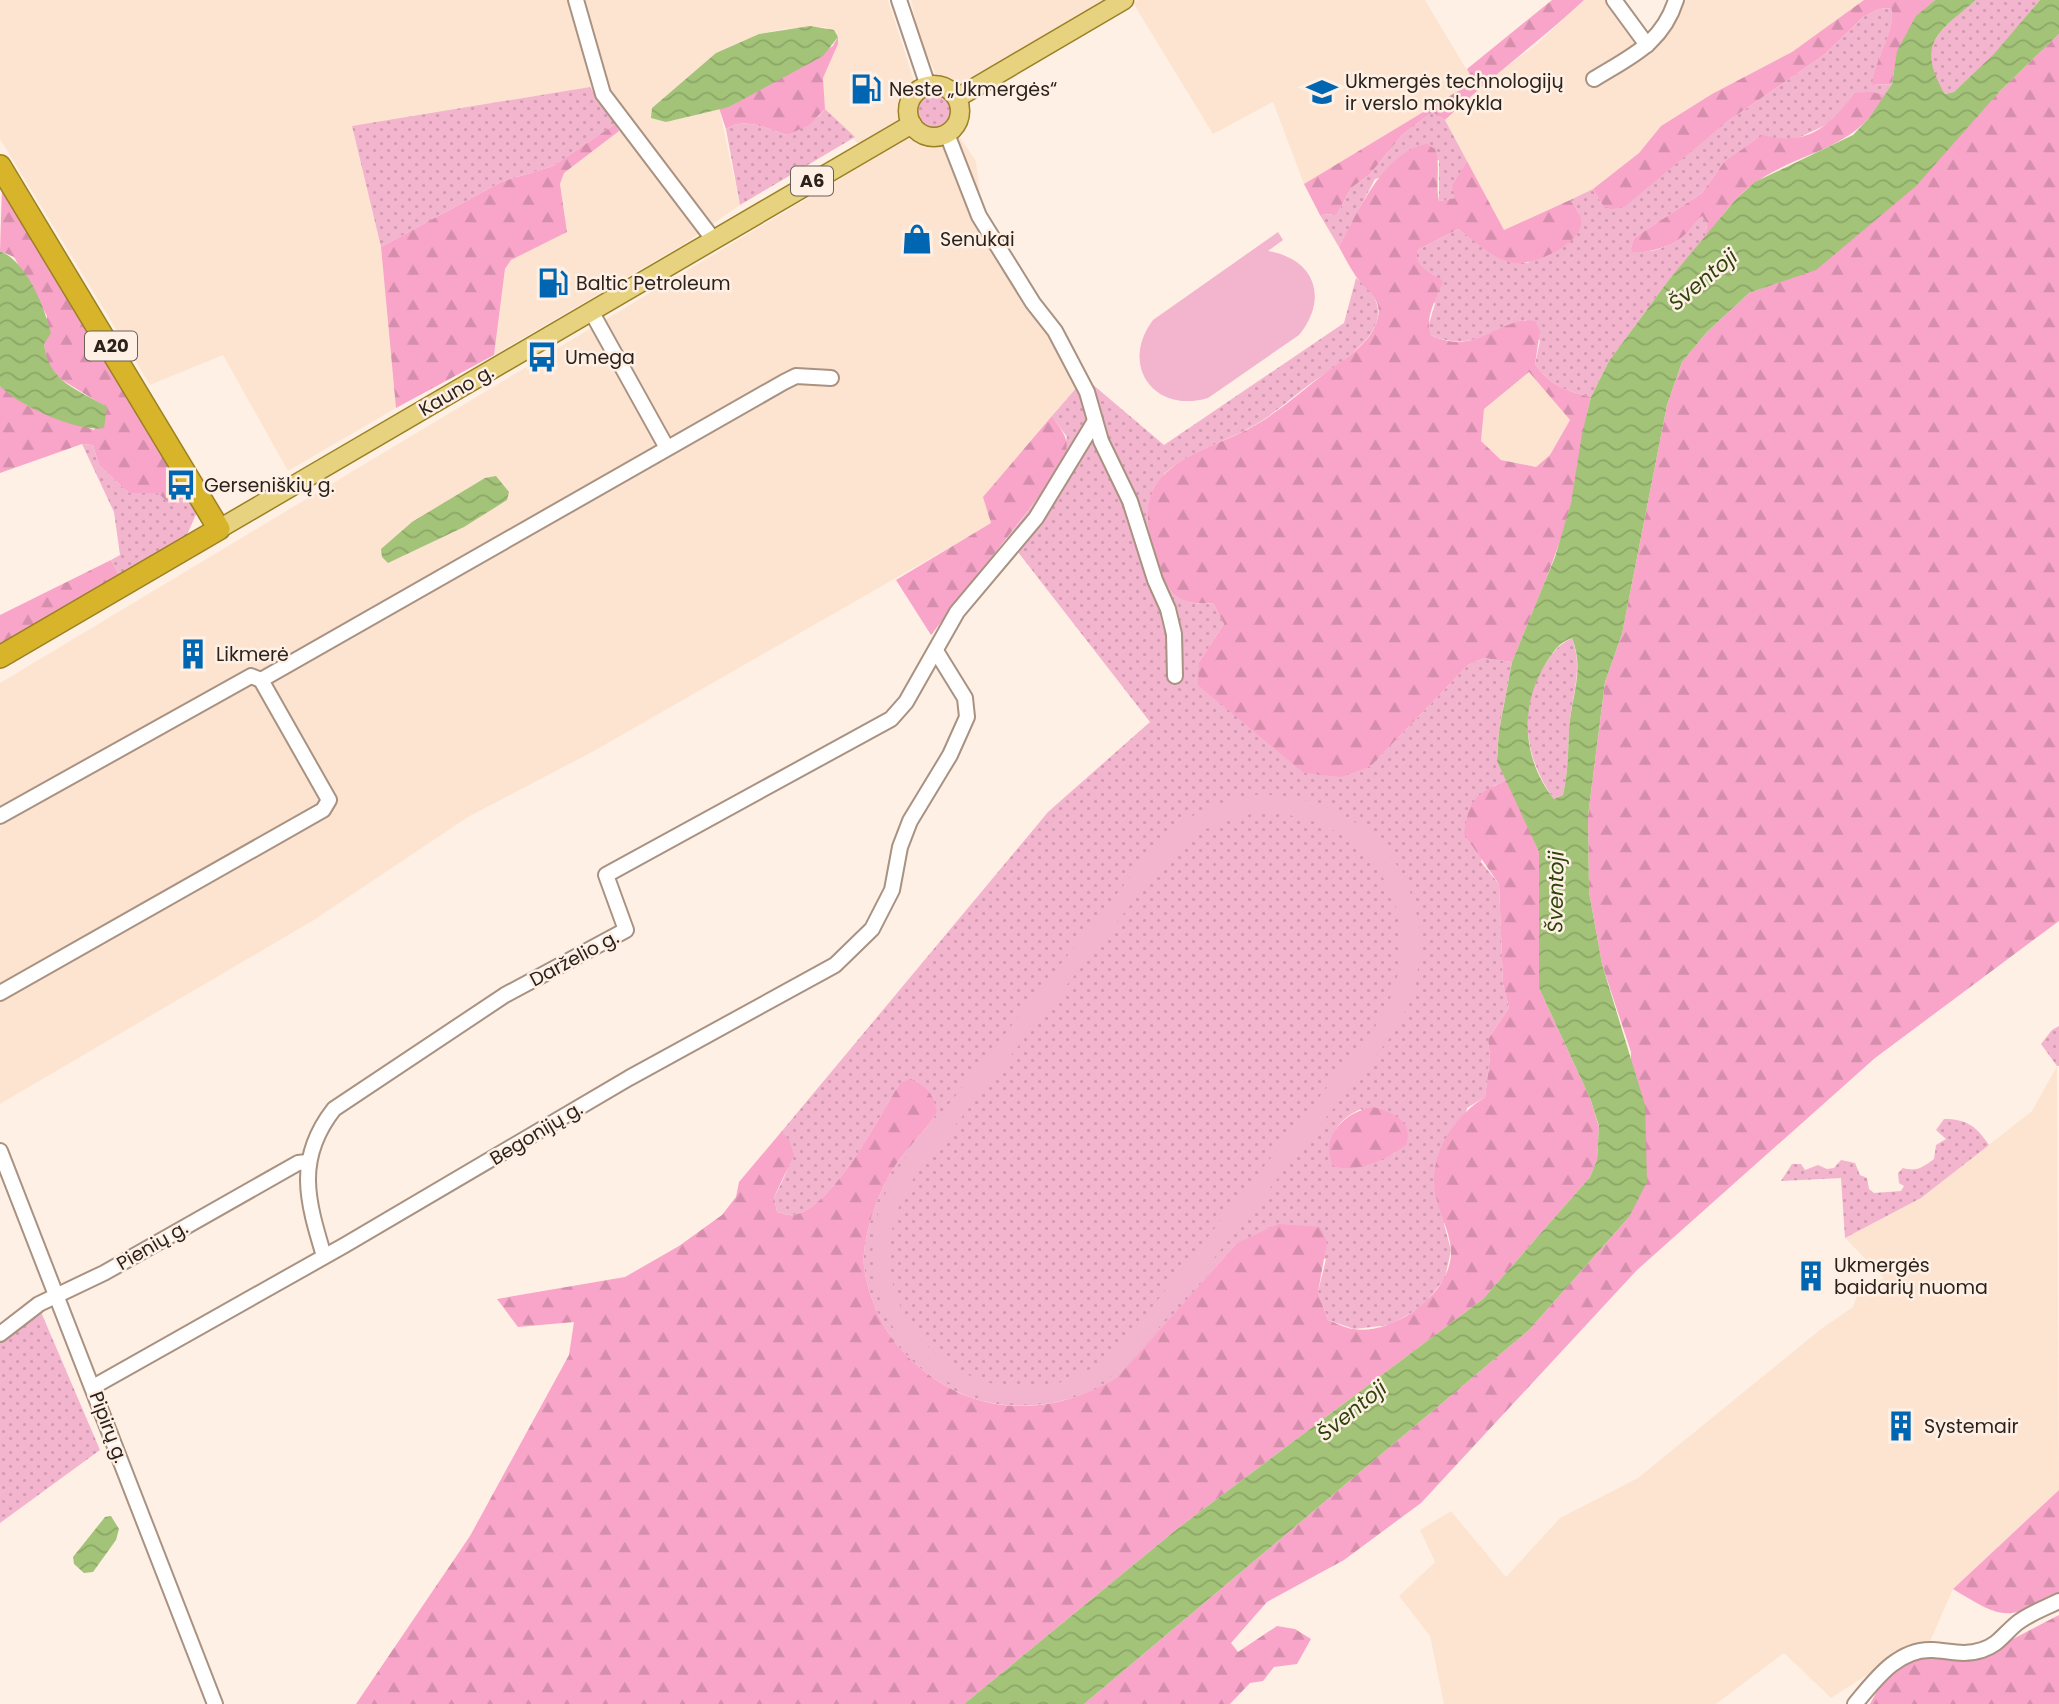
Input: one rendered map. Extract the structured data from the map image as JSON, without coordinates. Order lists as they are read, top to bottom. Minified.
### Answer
{"streets":{"highway":["A6","A20","Kauno g."],"street":["Darželio g.","Begonijų g.","Pienių g.","Pipirų g."]},"crossings":[["A20","Kauno g."],["Darželio g.","Begonijų g."],["Darželio g.","Pienių g."],["Begonijų g.","Pipirų g."],["Pienių g.","Pipirų g."]],"water":["Šventoji"],"places":{"fuel station":["Neste „Ukmergės“","Baltic Petroleum"],"school or university":["Ukmergės technologijų ir verslo mokykla"],"shop":["Senukai"],"bus stop":["Umega","Gerseniškių g."],"building":["Likmerė","Ukmergės baidarių nuoma","Systemair"]}}
